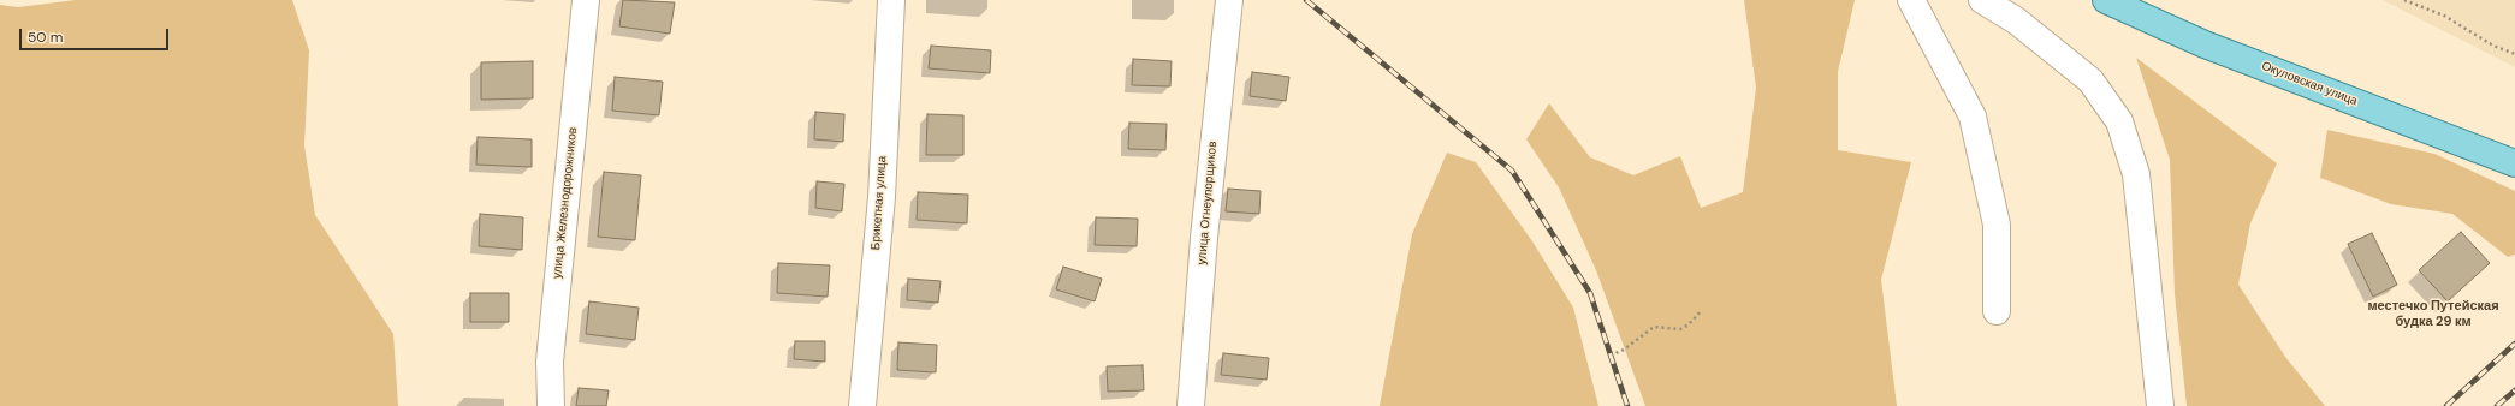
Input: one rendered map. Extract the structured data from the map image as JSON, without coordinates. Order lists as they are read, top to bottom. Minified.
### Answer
{"streets":{"main road":["Окуловская улица"],"street":["улица Железнодорожников","Брикетная улица","улица Огнеупорщиков"]},"districts":["местечко Путейская будка 29 км"],"scale_bar":"50 m"}
